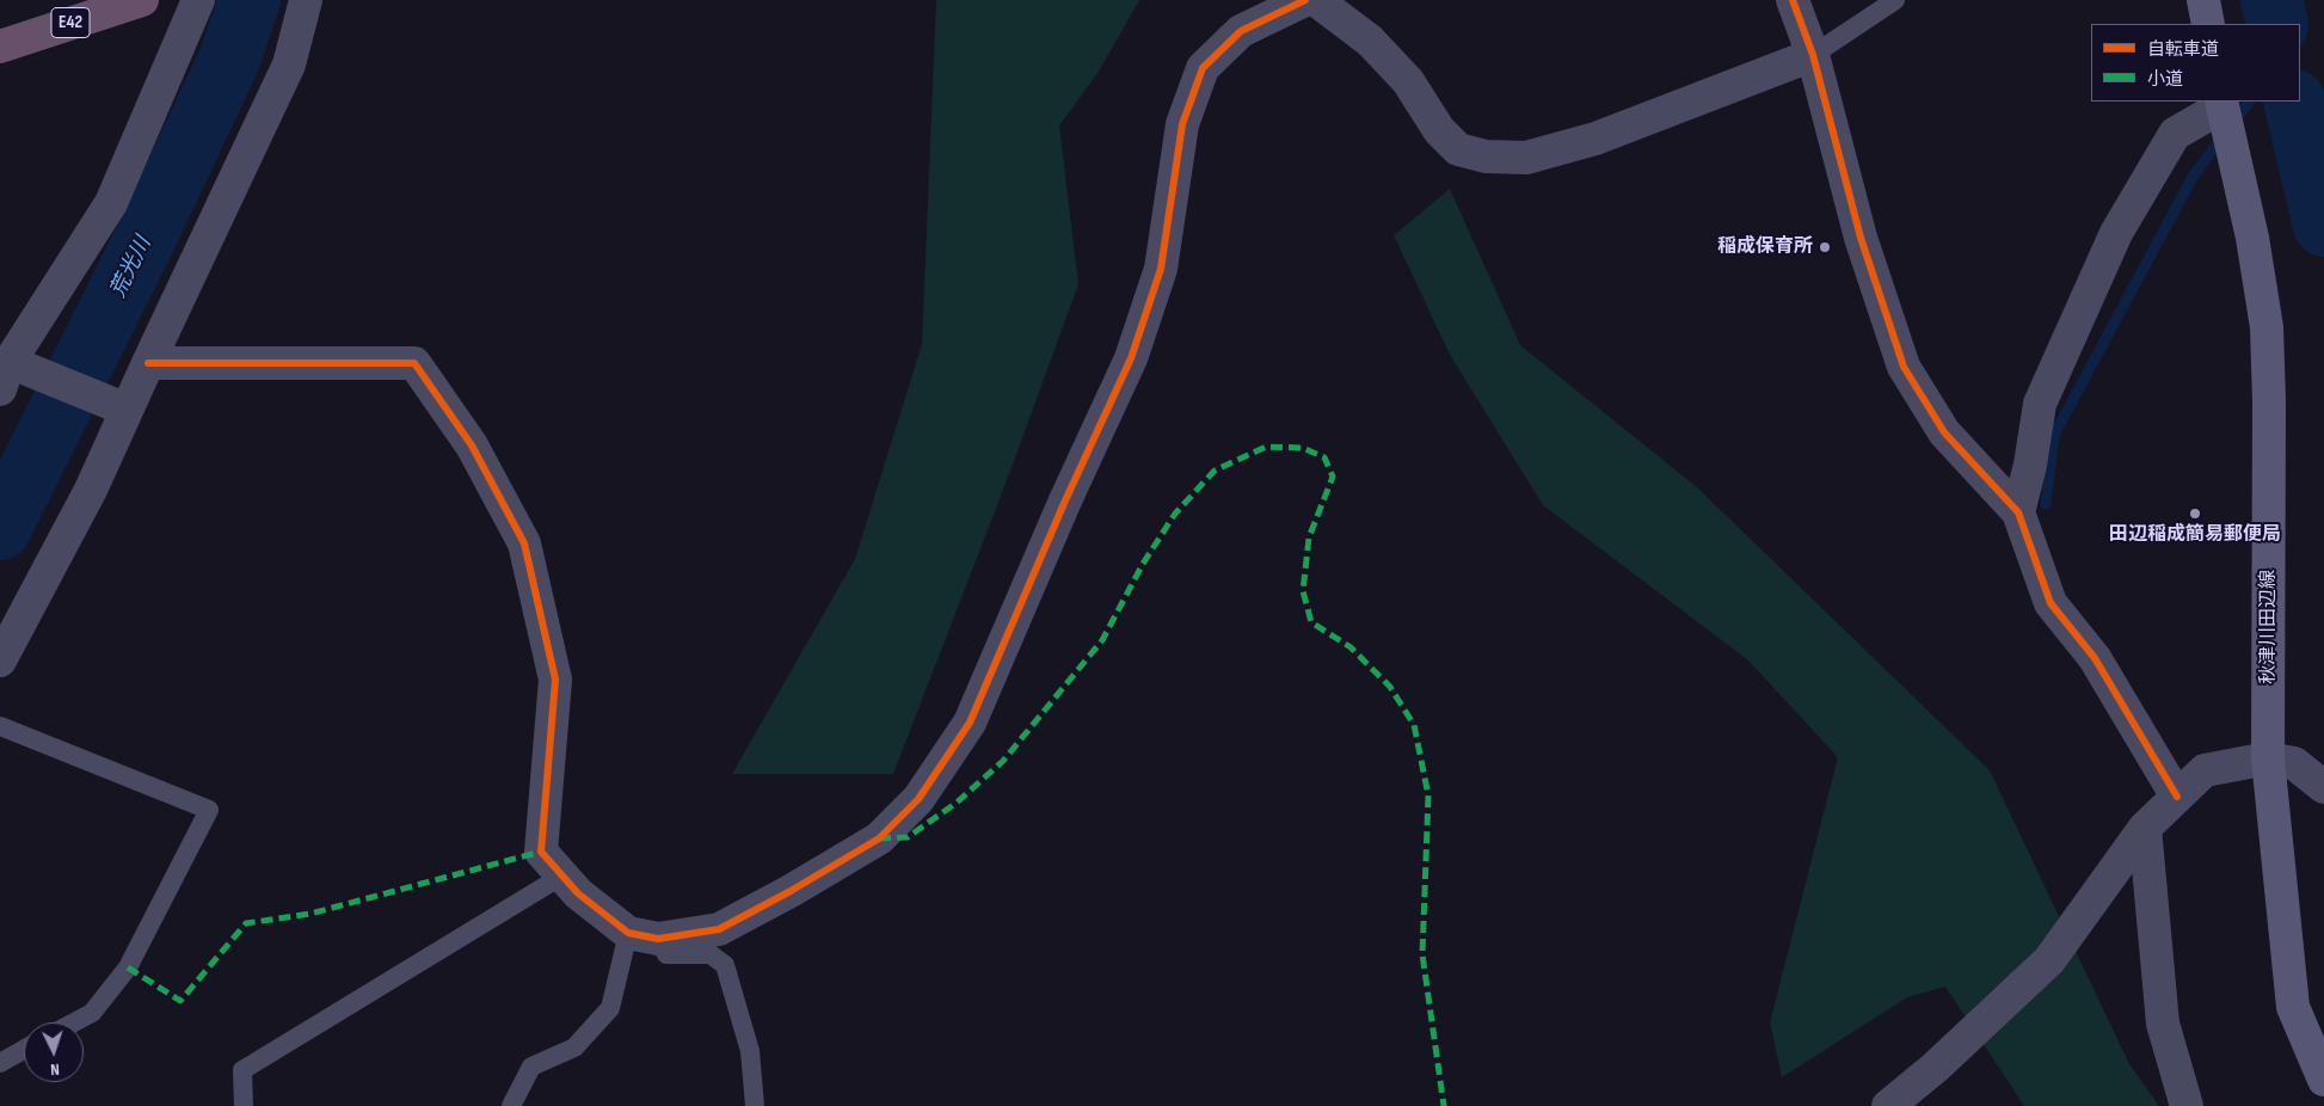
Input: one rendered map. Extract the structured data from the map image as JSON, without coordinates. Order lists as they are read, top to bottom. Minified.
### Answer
{"streets":{"highway":["E42"],"main road":["秋津川田辺線"]},"water":["荒光川"],"places":["稲成保育所","田辺稲成簡易郵便局"],"legend":["自転車道","小道"],"north":"bottom"}
